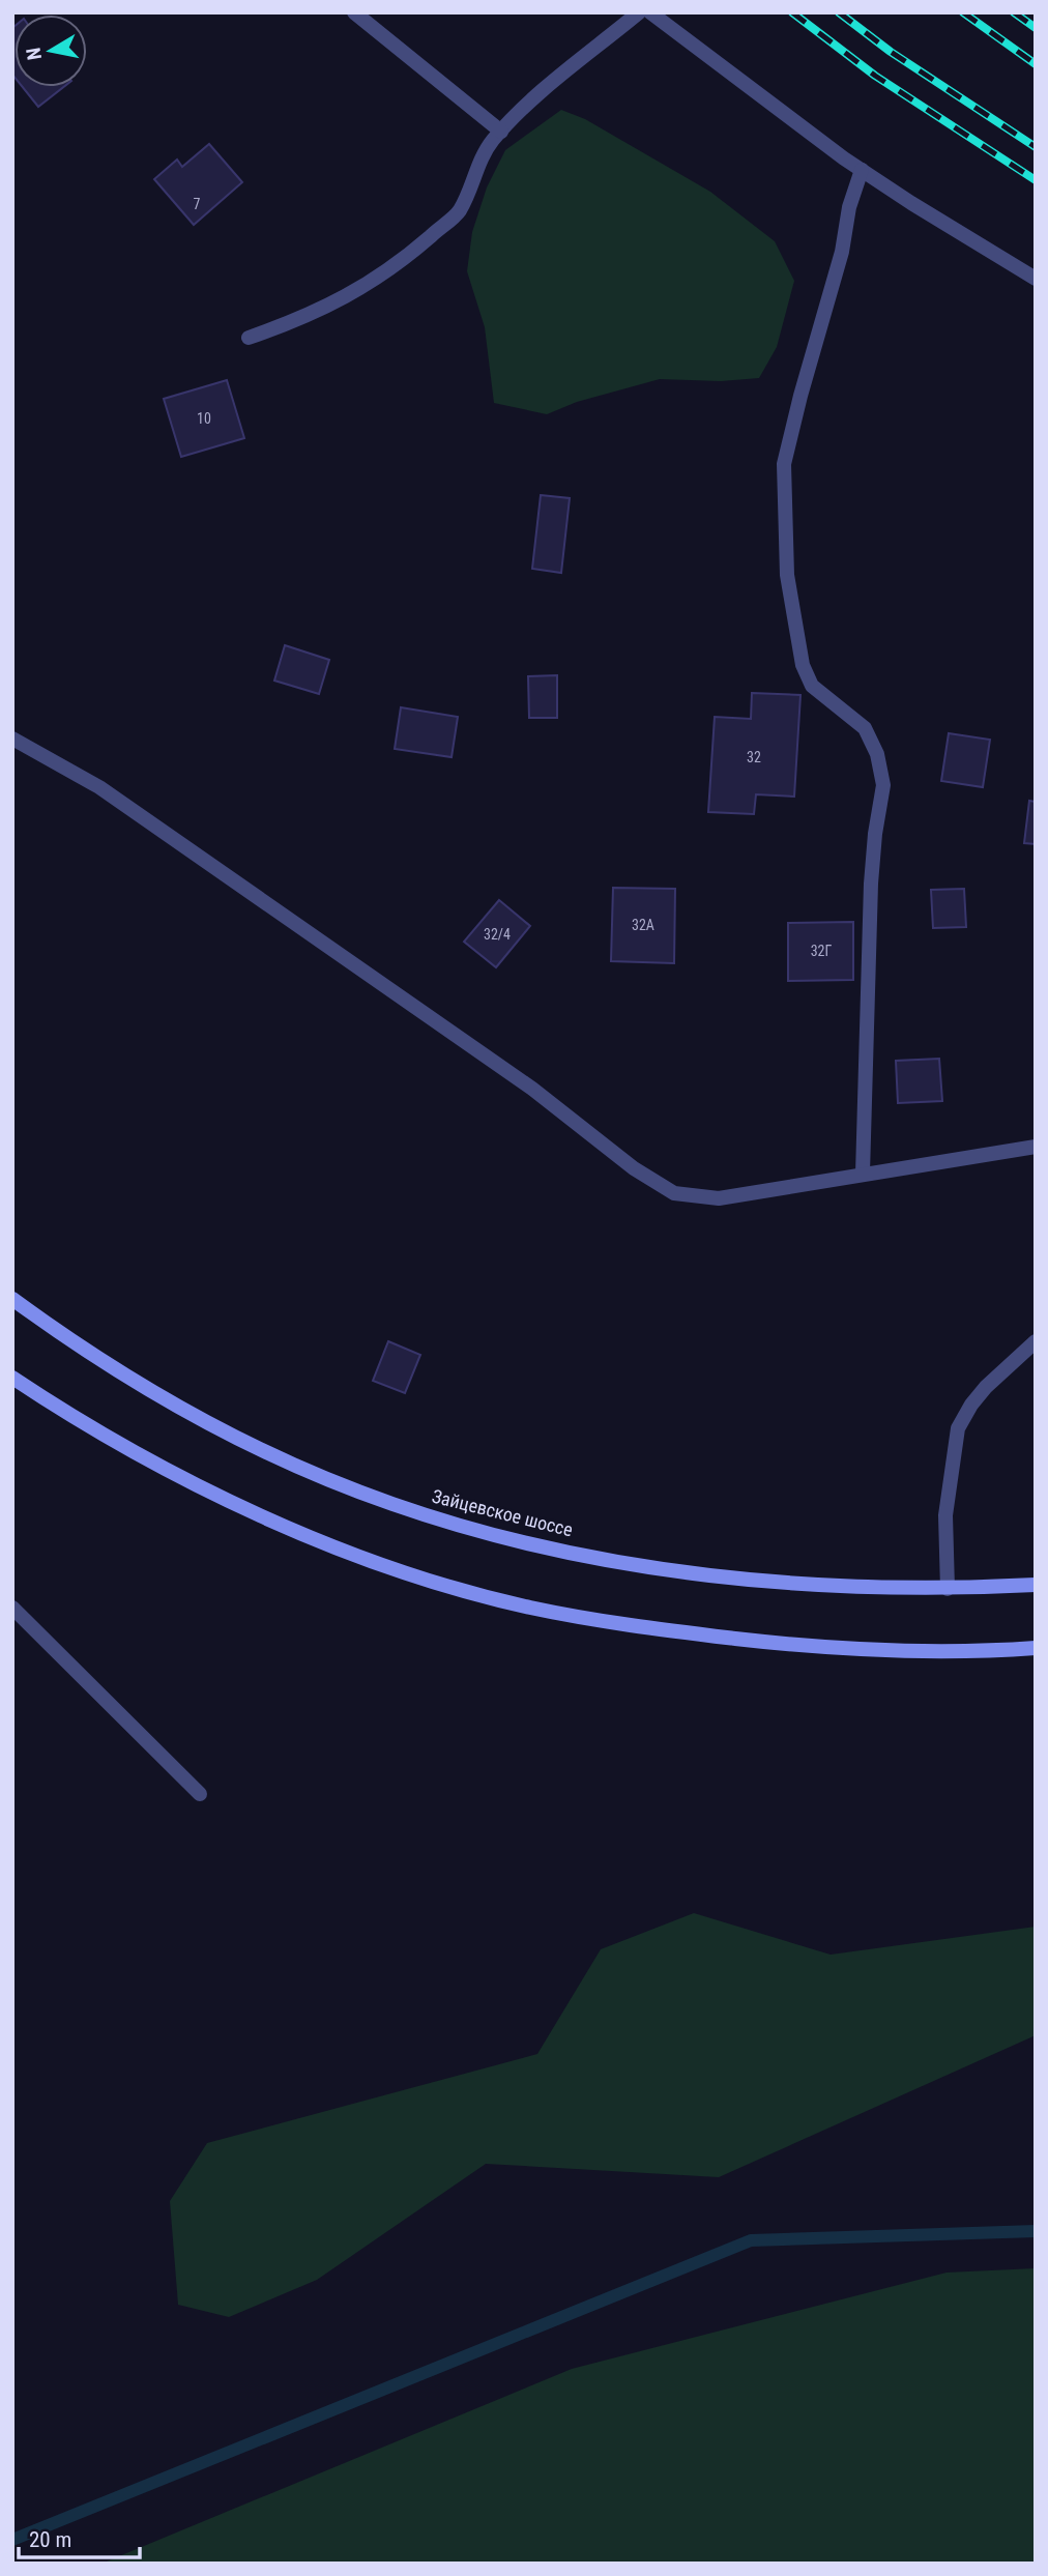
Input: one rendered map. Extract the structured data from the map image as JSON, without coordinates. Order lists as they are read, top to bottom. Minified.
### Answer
{"streets":{"main road":["Зайцевское шоссе"]},"house_numbers":["7","10","32","32А","32/4","32Г"],"scale_bar":"20 m","north":"left"}
